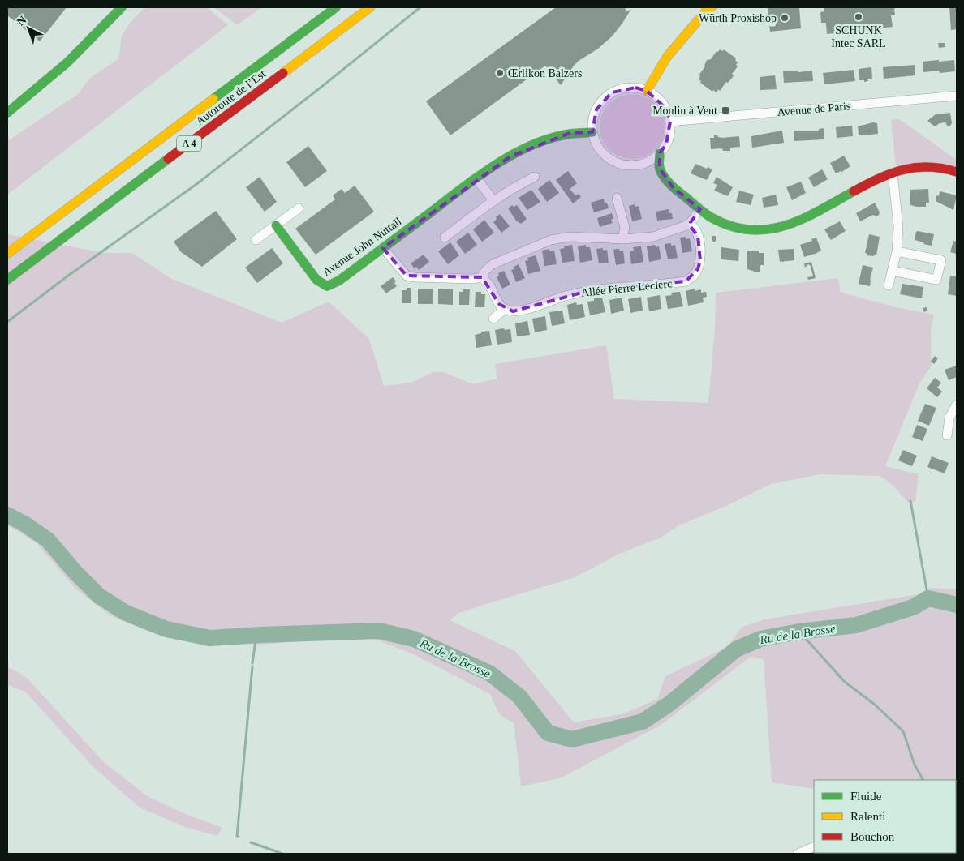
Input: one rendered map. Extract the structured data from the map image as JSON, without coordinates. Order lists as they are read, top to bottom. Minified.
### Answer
{"streets":{"main road":["Autoroute de l’Est","A 4","Avenue John Nuttall"],"street":["Avenue de Paris","Allée Pierre Leclerc"]},"crossings":[["Avenue de Paris","Avenue John Nuttall"]],"water":["Ru de la Brosse"],"places":{"other":["SCHUNK Intec SARL","Würth Proxishop","Œrlikon Balzers"],"transit":["Moulin à Vent"]},"legend":["Fluide","Ralenti","Bouchon"],"north":"top left"}
